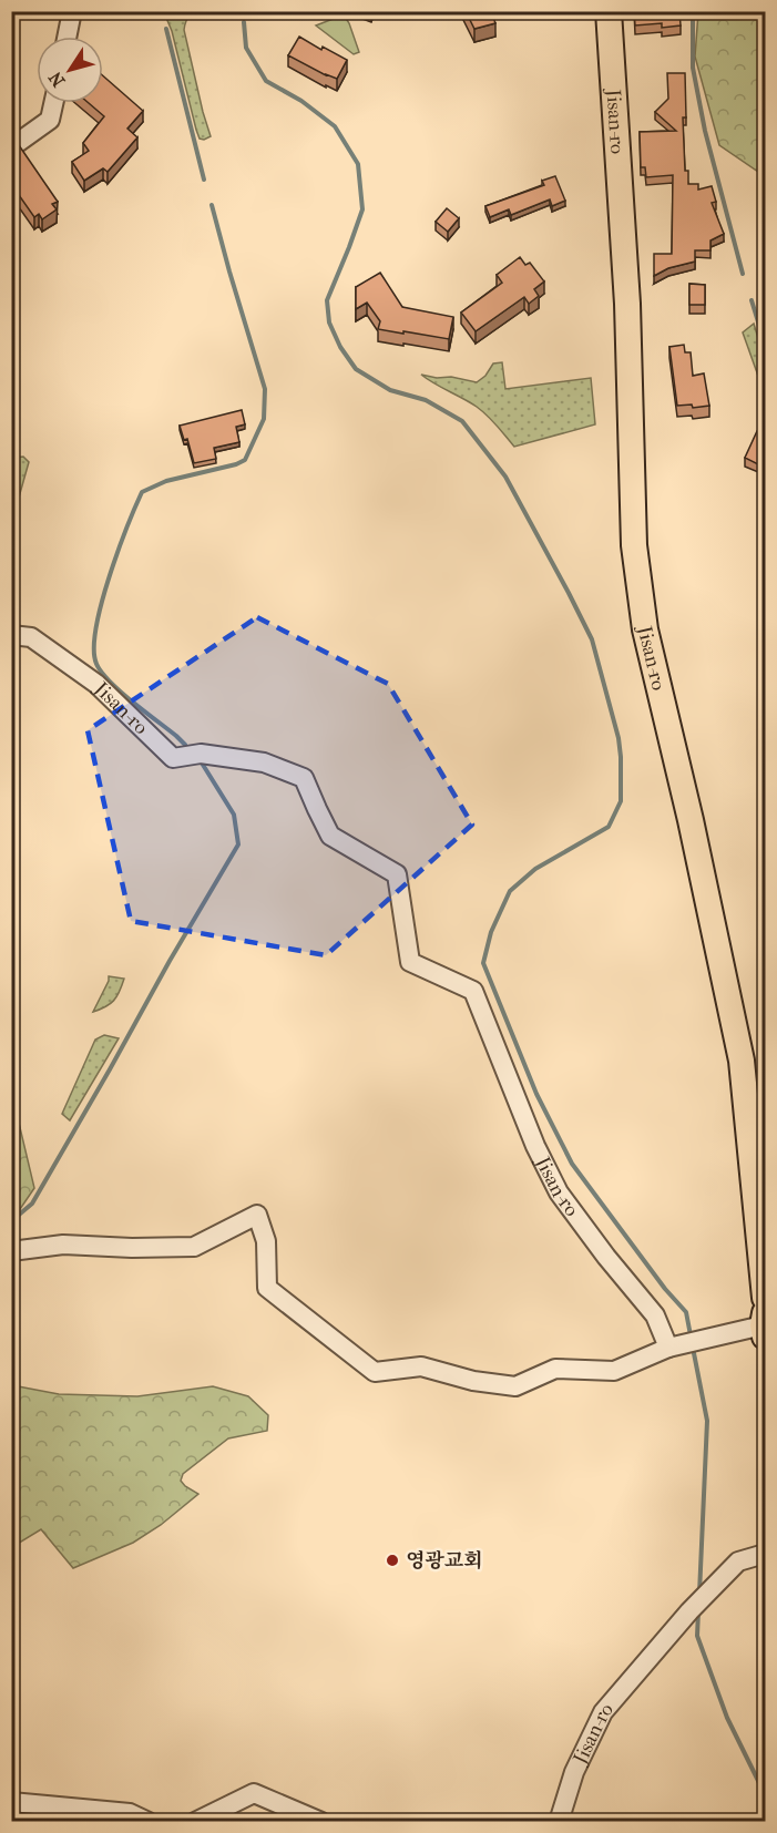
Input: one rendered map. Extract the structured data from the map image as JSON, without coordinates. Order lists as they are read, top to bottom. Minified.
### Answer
{"streets":{"main road":["Jisan-ro"]},"places":["영광교회"],"north":"bottom left"}
